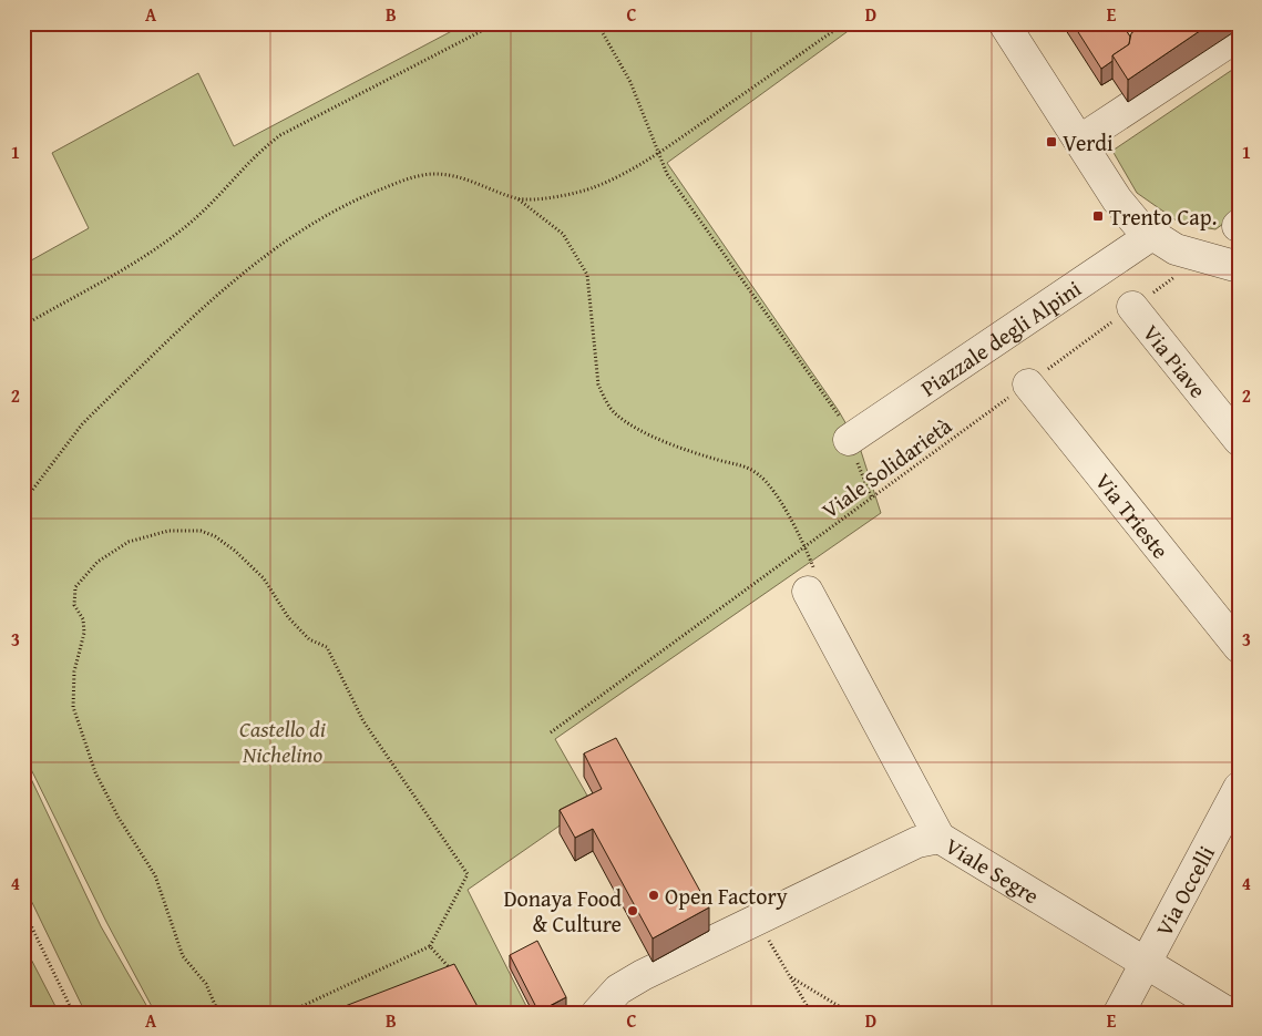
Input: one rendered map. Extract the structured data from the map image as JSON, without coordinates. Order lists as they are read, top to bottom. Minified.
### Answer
{"streets":{"street":["Piazzale degli Alpini","Via Piave","Via Trieste","Viale Segre","Via Occelli"],"path":["Viale Solidarietà"]},"crossings":[["Via Piave","Viale Solidarietà"],["Viale Solidarietà","Via Trieste"],["Viale Segre","Via Occelli"]],"parks":["Castello di Nichelino"],"places":{"transit":["Verdi","Trento Cap."],"other":["Open Factory","Donaya Food & Culture"]},"grid":{"columns":["A","B","C","D","E"],"rows":["1","2","3","4"]}}
